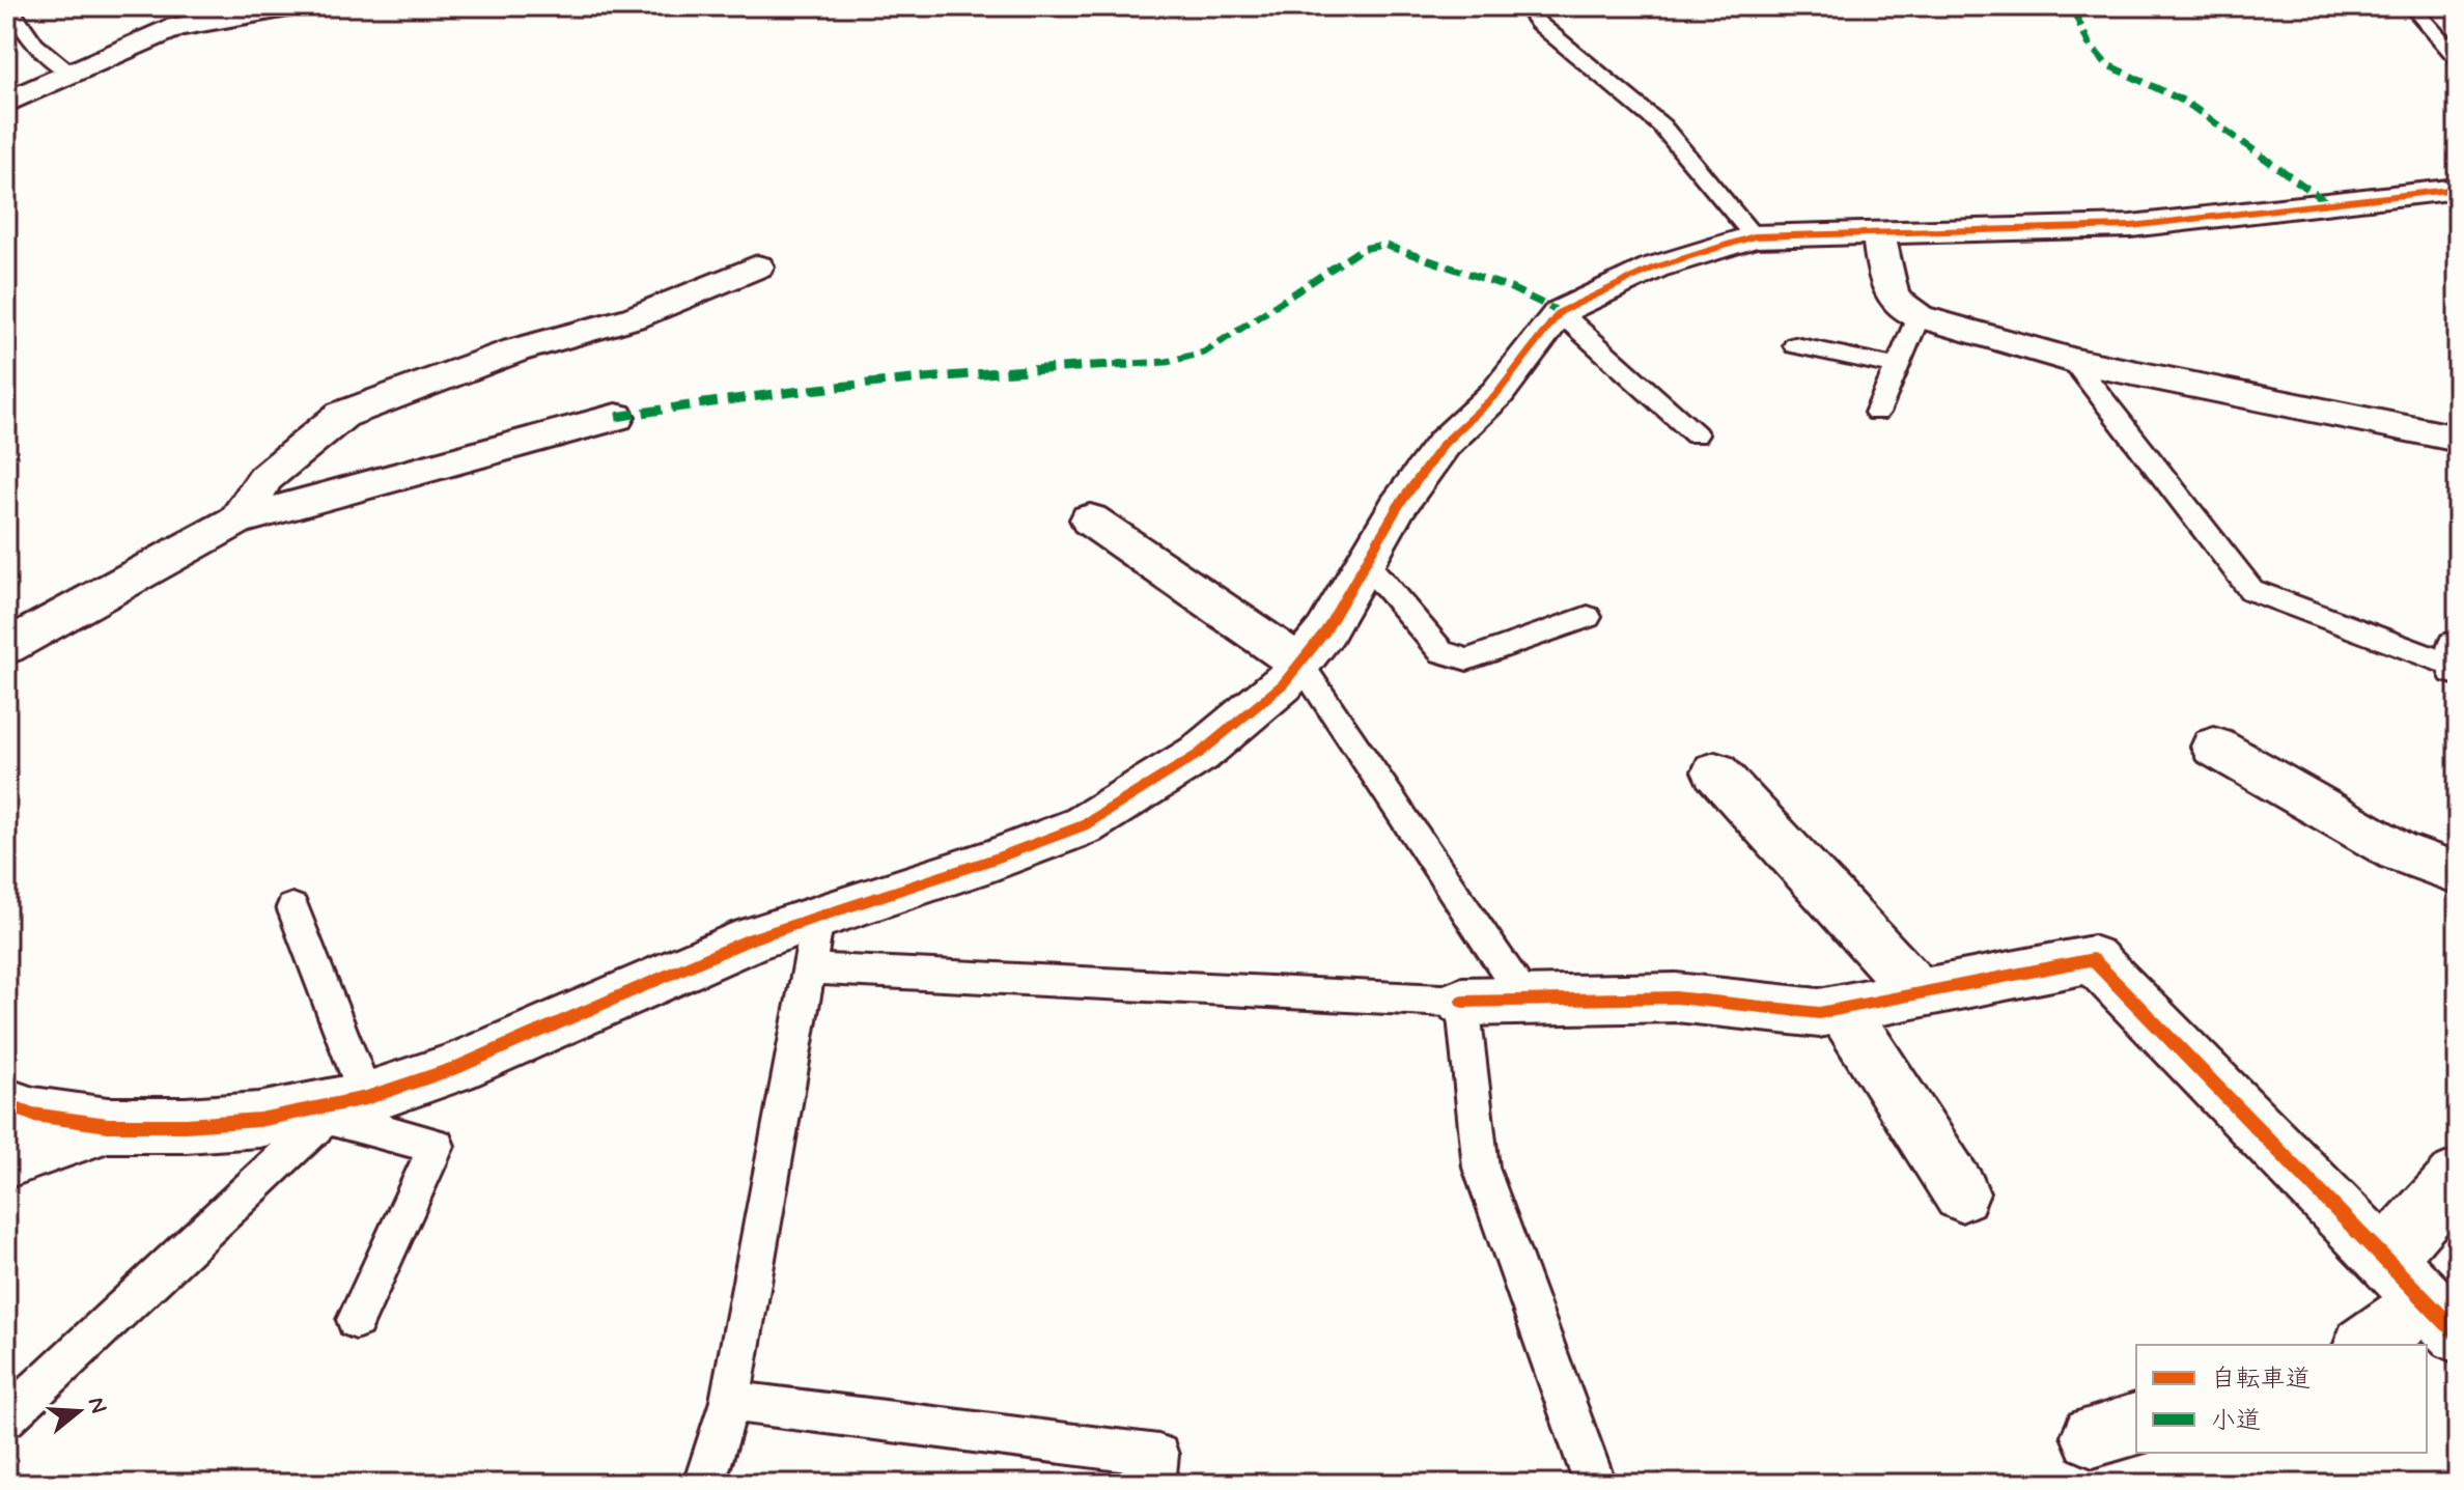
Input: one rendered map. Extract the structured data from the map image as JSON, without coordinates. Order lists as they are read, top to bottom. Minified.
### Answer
{"legend":["自転車道","小道"],"north":"right"}
